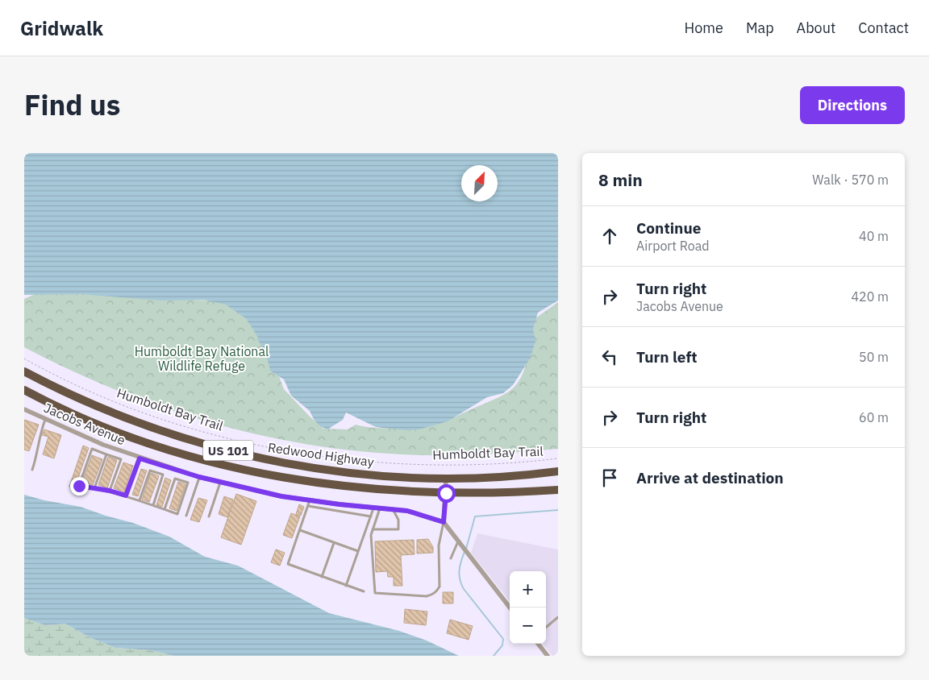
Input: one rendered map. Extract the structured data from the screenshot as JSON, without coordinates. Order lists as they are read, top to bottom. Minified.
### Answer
{"streets":{"highway":["US 101","Redwood Highway"],"street":["Jacobs Avenue"],"path":["Humboldt Bay Trail"]},"parks":["Humboldt Bay National Wildlife Refuge"],"north":"top right","page":{"header":"Gridwalk","nav":["Home","Map","About","Contact"],"title":"Find us","buttons":"Directions","heading":["8 min","Walk · 570 m"],"list":[["Continue","Airport Road","40 m"],["Turn right","Jacobs Avenue","420 m"],["Turn left","50 m"],["Turn right","60 m"],"Arrive at destination"],"map_buttons":["+","−"]}}
